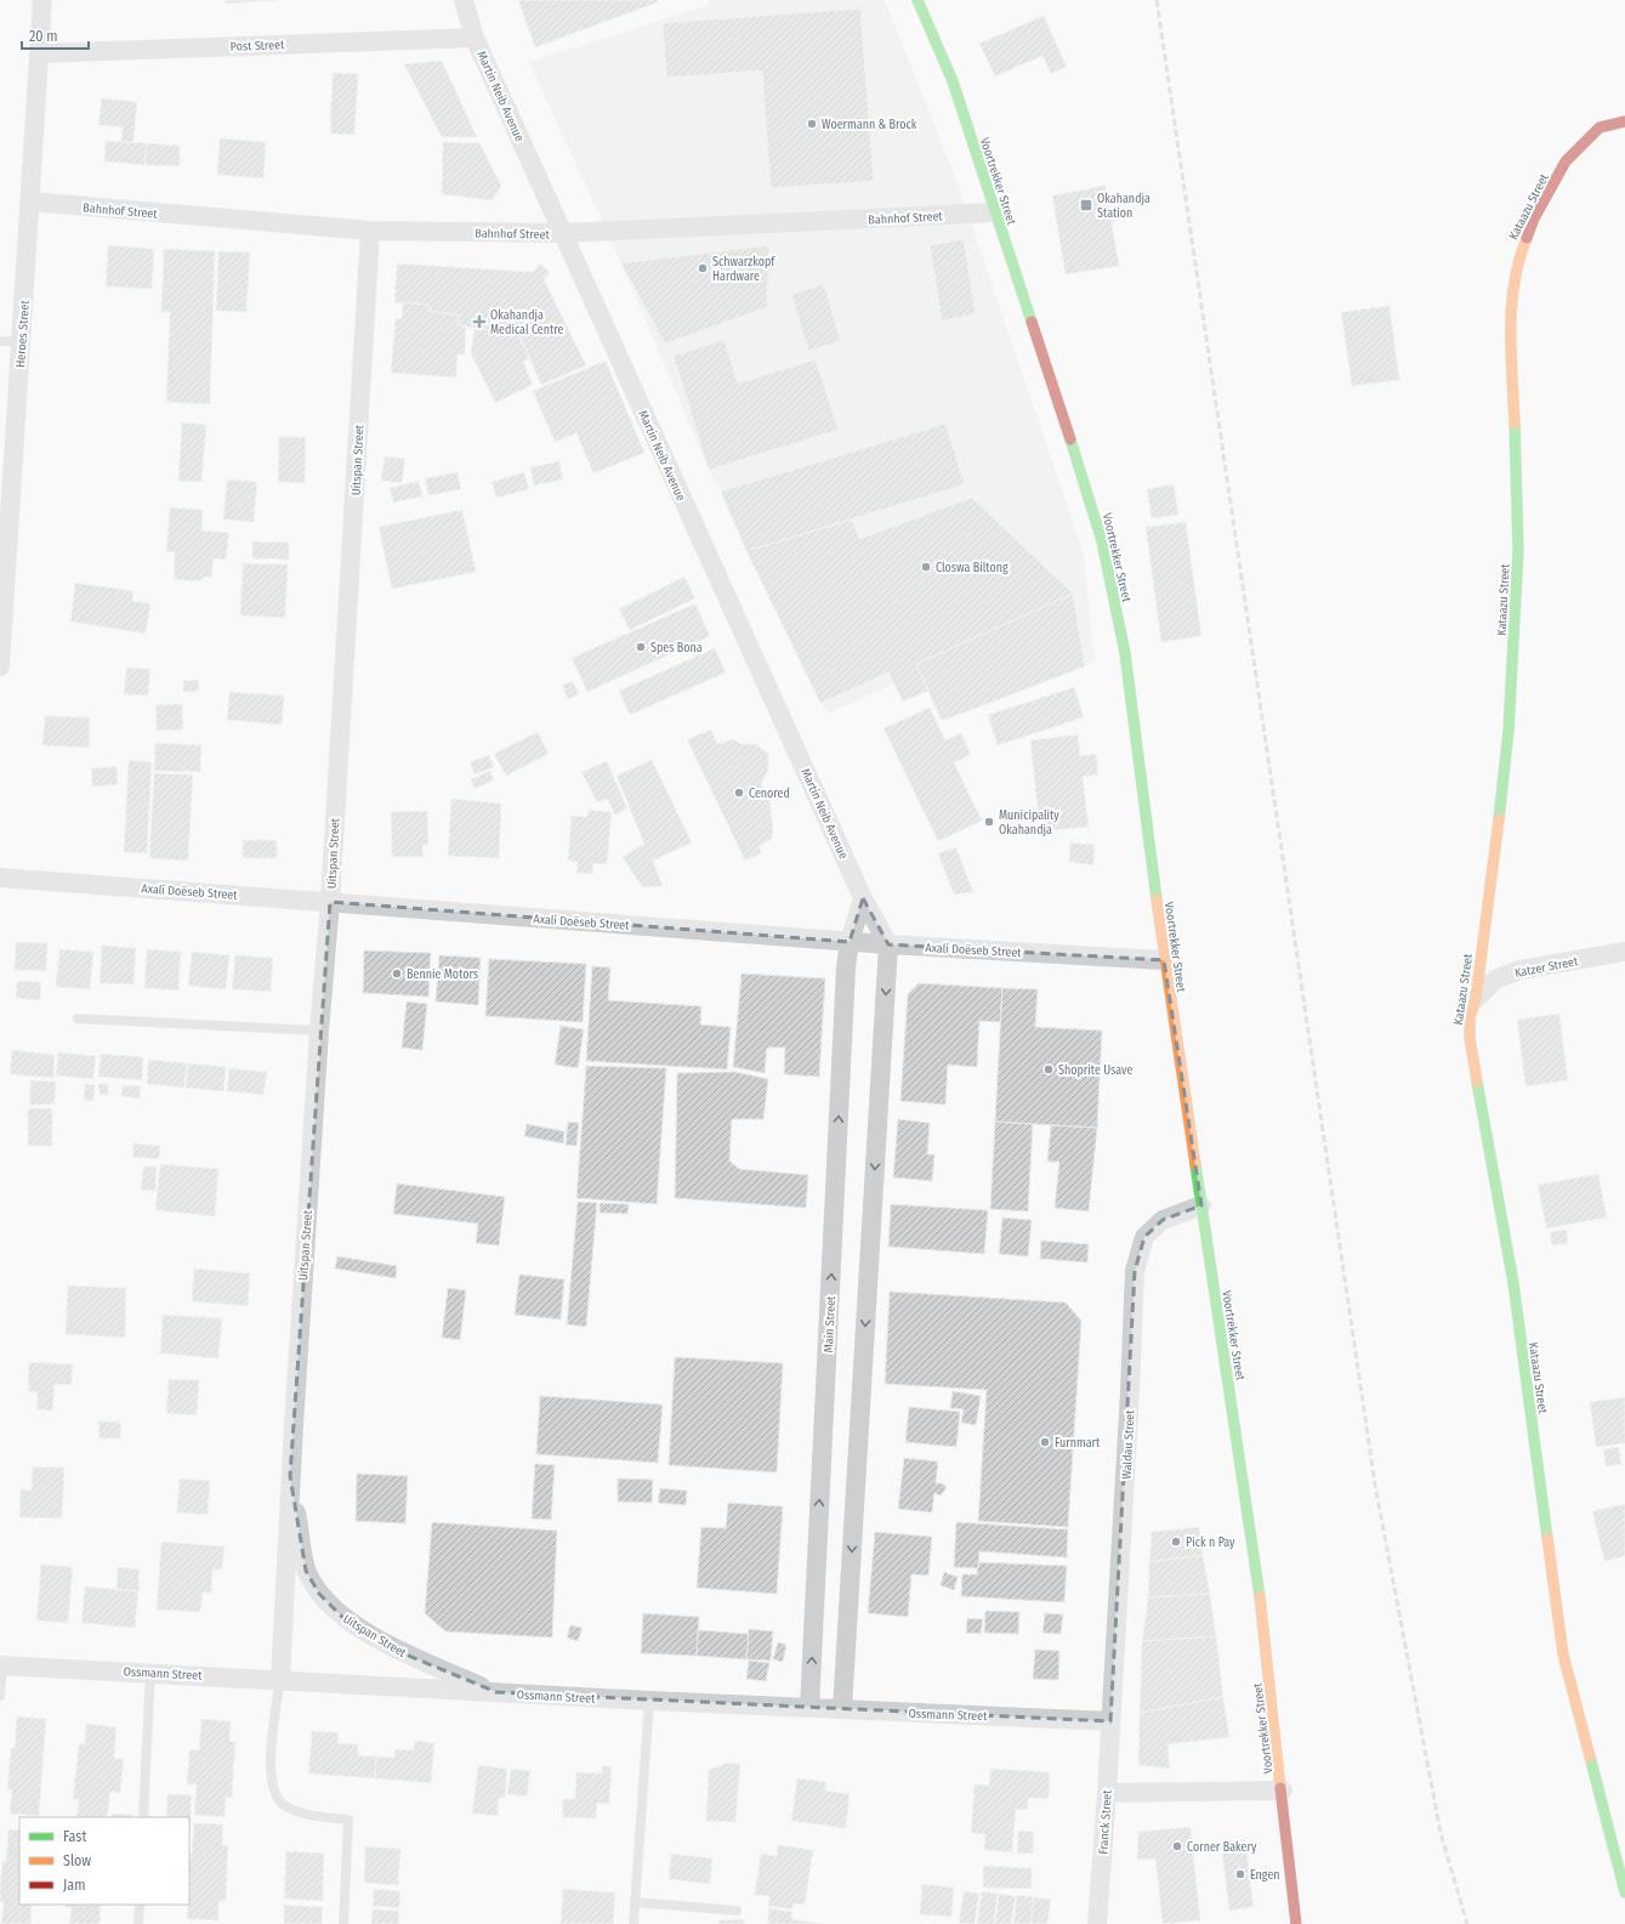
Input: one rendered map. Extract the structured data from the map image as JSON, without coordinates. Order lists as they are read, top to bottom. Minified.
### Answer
{"streets":{"main road":["Voortrekker Street","Kataazu Street"],"street":["Post Street","Martin Neib Avenue","Bahnhof Street","Heroes Street","Uitspan Street","Axali Doëseb Street","Katzer Street","Main Street","Waldau Street","Ossmann Street","Franck Street"]},"crossings":[["Post Street","Martin Neib Avenue"],["Post Street","Heroes Street"],["Martin Neib Avenue","Bahnhof Street"],["Martin Neib Avenue","Axali Doëseb Street"],["Voortrekker Street","Bahnhof Street"],["Voortrekker Street","Axali Doëseb Street"],["Voortrekker Street","Waldau Street"],["Kataazu Street","Katzer Street"],["Bahnhof Street","Heroes Street"],["Bahnhof Street","Uitspan Street"],["Uitspan Street","Axali Doëseb Street"],["Uitspan Street","Ossmann Street"],["Axali Doëseb Street","Main Street"],["Main Street","Ossmann Street"],["Waldau Street","Ossmann Street"],["Waldau Street","Franck Street"],["Ossmann Street","Franck Street"]],"places":{"other":["Woermann & Brock","Schwarzkopf Hardware","Closwa Biltong","Spes Bona","Cenored","Municipality Okahandja","Bennie Motors","Shoprite Usave","Furnmart","Pick n Pay","Corner Bakery","Engen"],"transit":["Okahandja Station"],"health":["Okahandja Medical Centre"]},"legend":["Fast","Slow","Jam"],"scale_bar":"20 m"}
